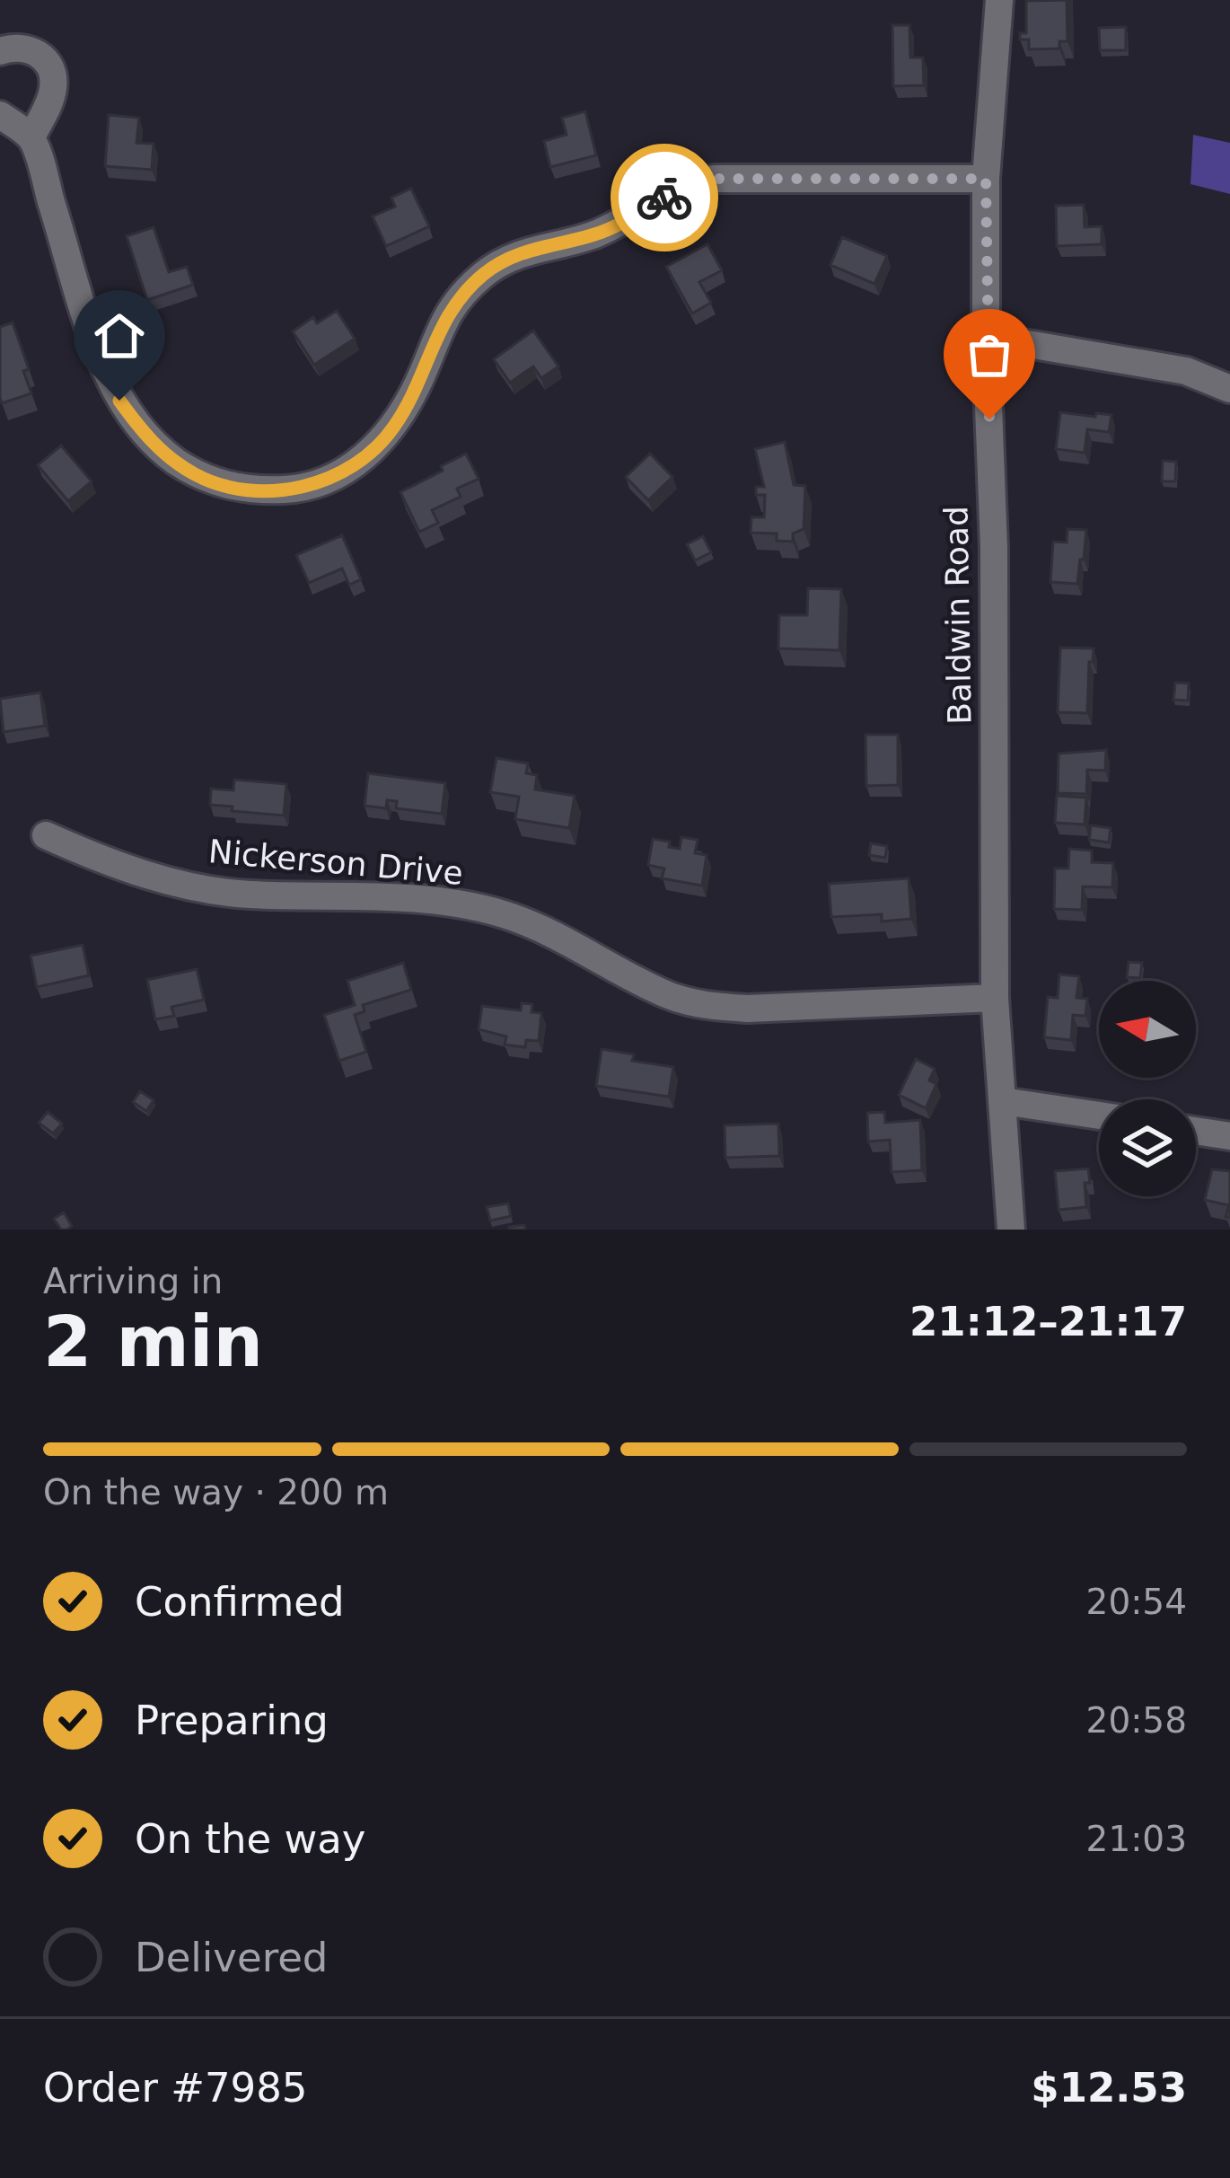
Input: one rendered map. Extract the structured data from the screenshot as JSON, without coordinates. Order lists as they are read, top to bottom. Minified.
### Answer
{"streets":{"street":["Baldwin Road","Nickerson Drive"]},"crossings":[["Baldwin Road","Nickerson Drive"]],"north":"left","page":{"heading":["2 min","Arriving in","21:12–21:17"],"panel":["Order #7985","$12.53"],"bar":"On the way · 200 m","list":[["Confirmed","20:54"],["Preparing","20:58"],["On the way","21:03"],"Delivered"]}}
